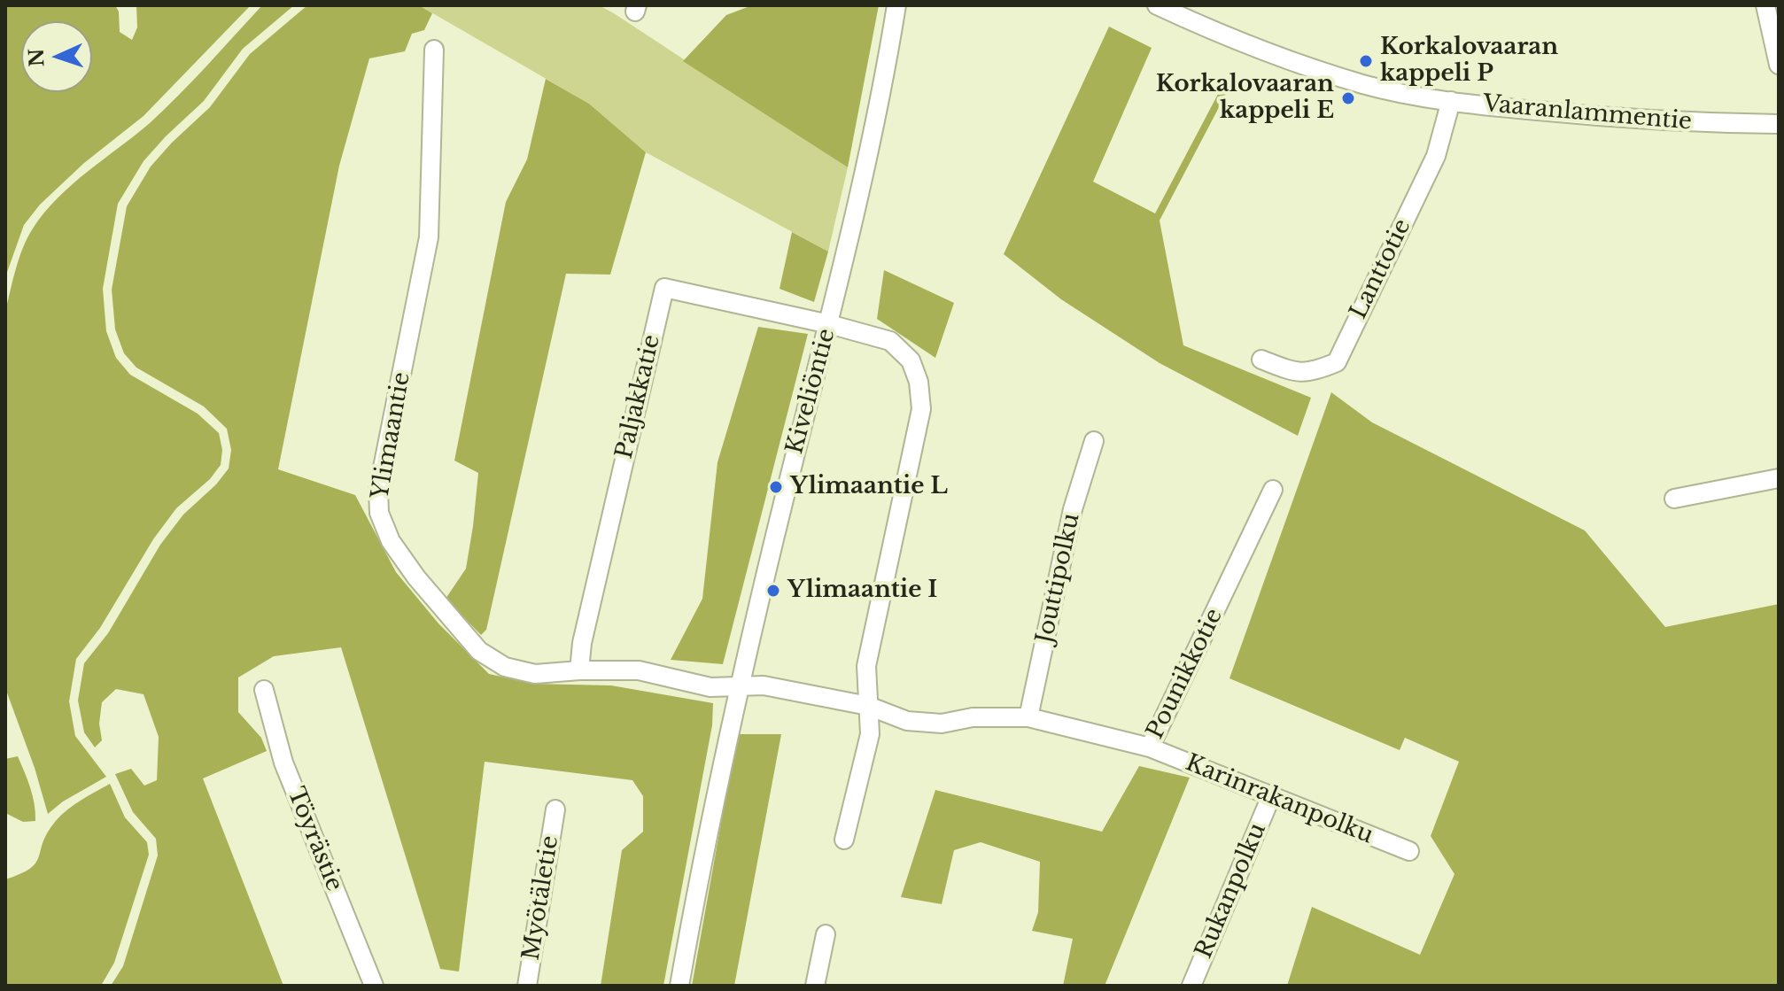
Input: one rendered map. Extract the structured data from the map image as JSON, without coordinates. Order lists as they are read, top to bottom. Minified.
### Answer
{"streets":{"street":["Vaaranlammentie","Lanttotie","Kiveliöntie","Paljakkatie","Ylimaantie","Jouttipolku","Pounikkotie","Karinrakanpolku","Töyrästie","Rukanpolku","Myötäletie"]},"crossings":[["Vaaranlammentie","Lanttotie"],["Kiveliöntie","Paljakkatie"],["Kiveliöntie","Ylimaantie"],["Kiveliöntie","Pounikkotie"],["Paljakkatie","Ylimaantie"],["Ylimaantie","Pounikkotie"],["Jouttipolku","Pounikkotie"],["Pounikkotie","Karinrakanpolku"],["Karinrakanpolku","Rukanpolku"]],"places":["Korkalovaaran kappeli P","Korkalovaaran kappeli E","Ylimaantie L","Ylimaantie I"],"north":"left"}
